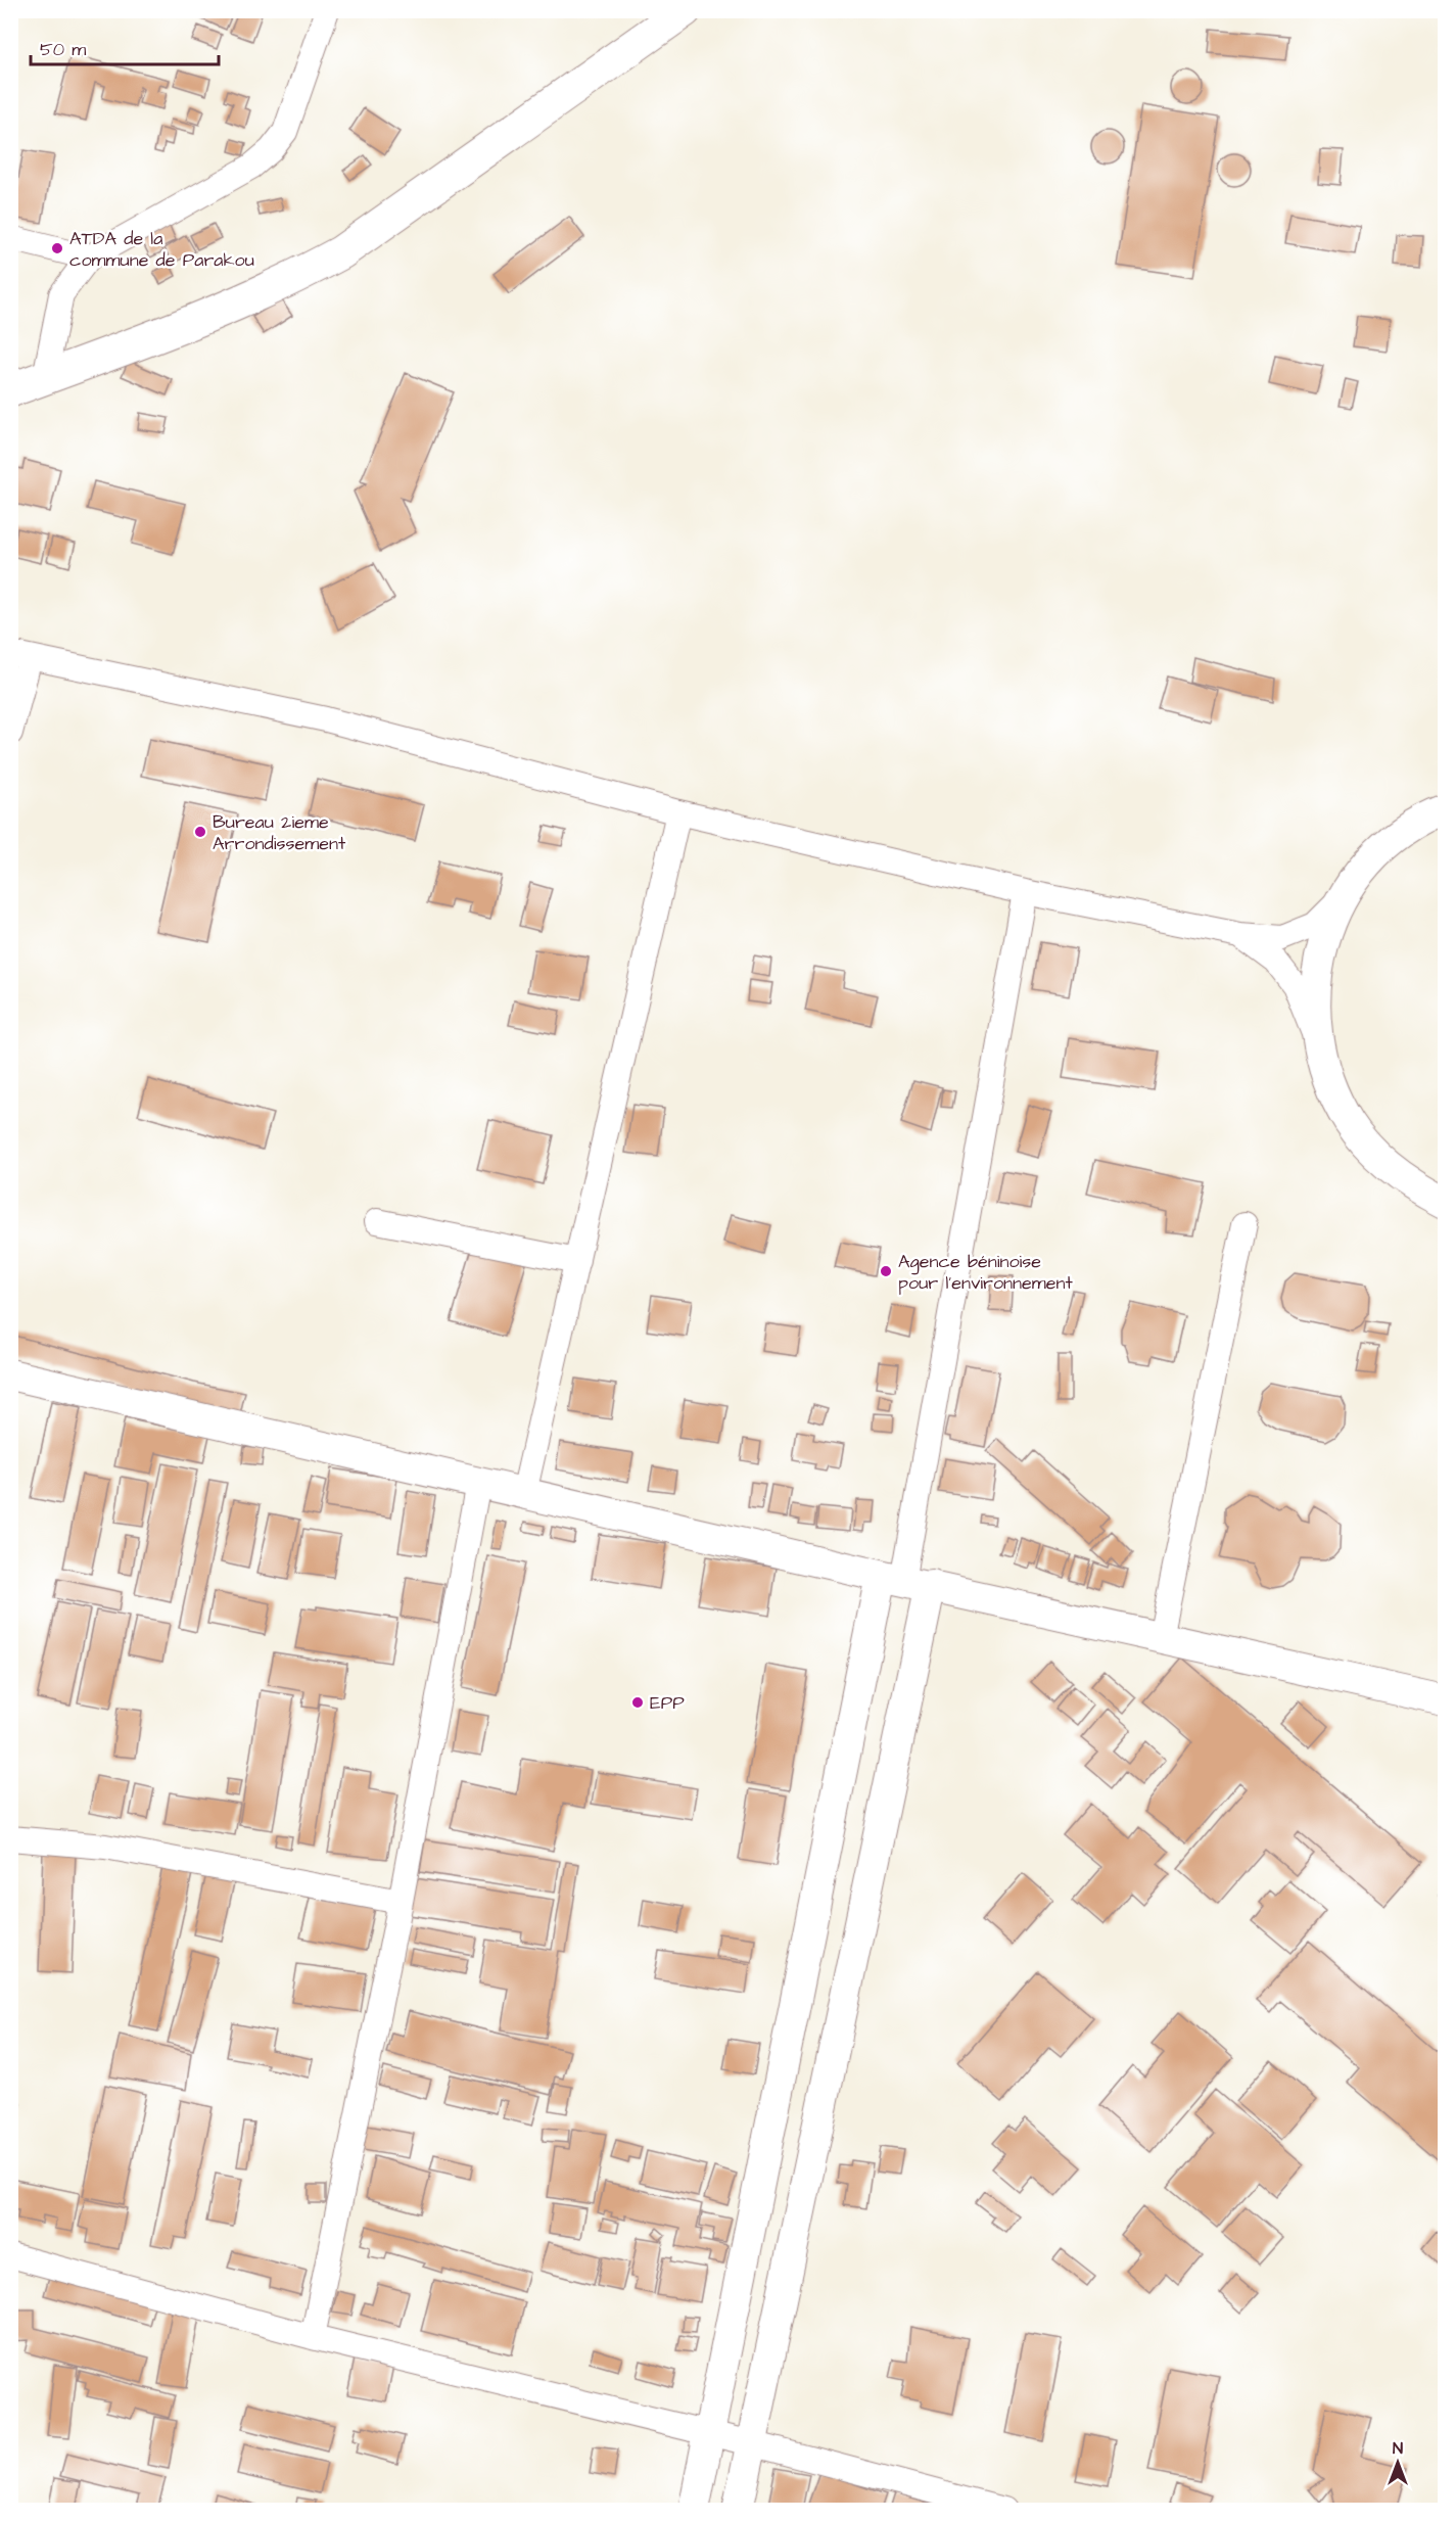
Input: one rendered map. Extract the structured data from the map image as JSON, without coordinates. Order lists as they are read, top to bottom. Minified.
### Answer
{"places":["ATDA de la commune de Parakou","Bureau 2ieme Arrondissement","Agence béninoise pour l'environnement","EPP"],"scale_bar":"50 m","north":"top"}
